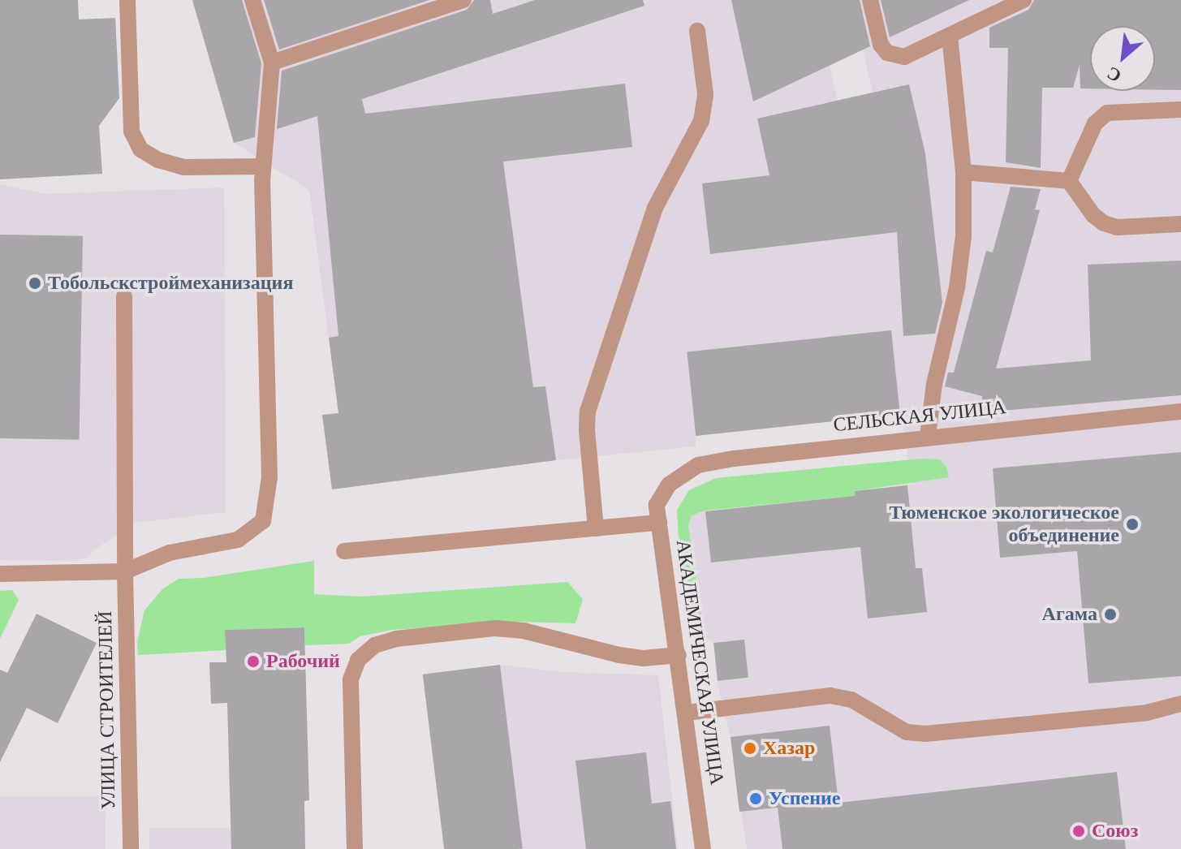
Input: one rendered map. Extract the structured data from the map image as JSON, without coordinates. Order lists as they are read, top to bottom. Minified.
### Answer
{"streets":{"street":["СЕЛЬСКАЯ УЛИЦА","АКАДЕМИЧЕСКАЯ УЛИЦА","УЛИЦА СТРОИТЕЛЕЙ"]},"crossings":[["СЕЛЬСКАЯ УЛИЦА","АКАДЕМИЧЕСКАЯ УЛИЦА"]],"places":["Тобольскстроймеханизация","Тюменское экологическое объединение","Агама","Рабочий","Хазар","Успение","Союз"],"north":"bottom left"}
